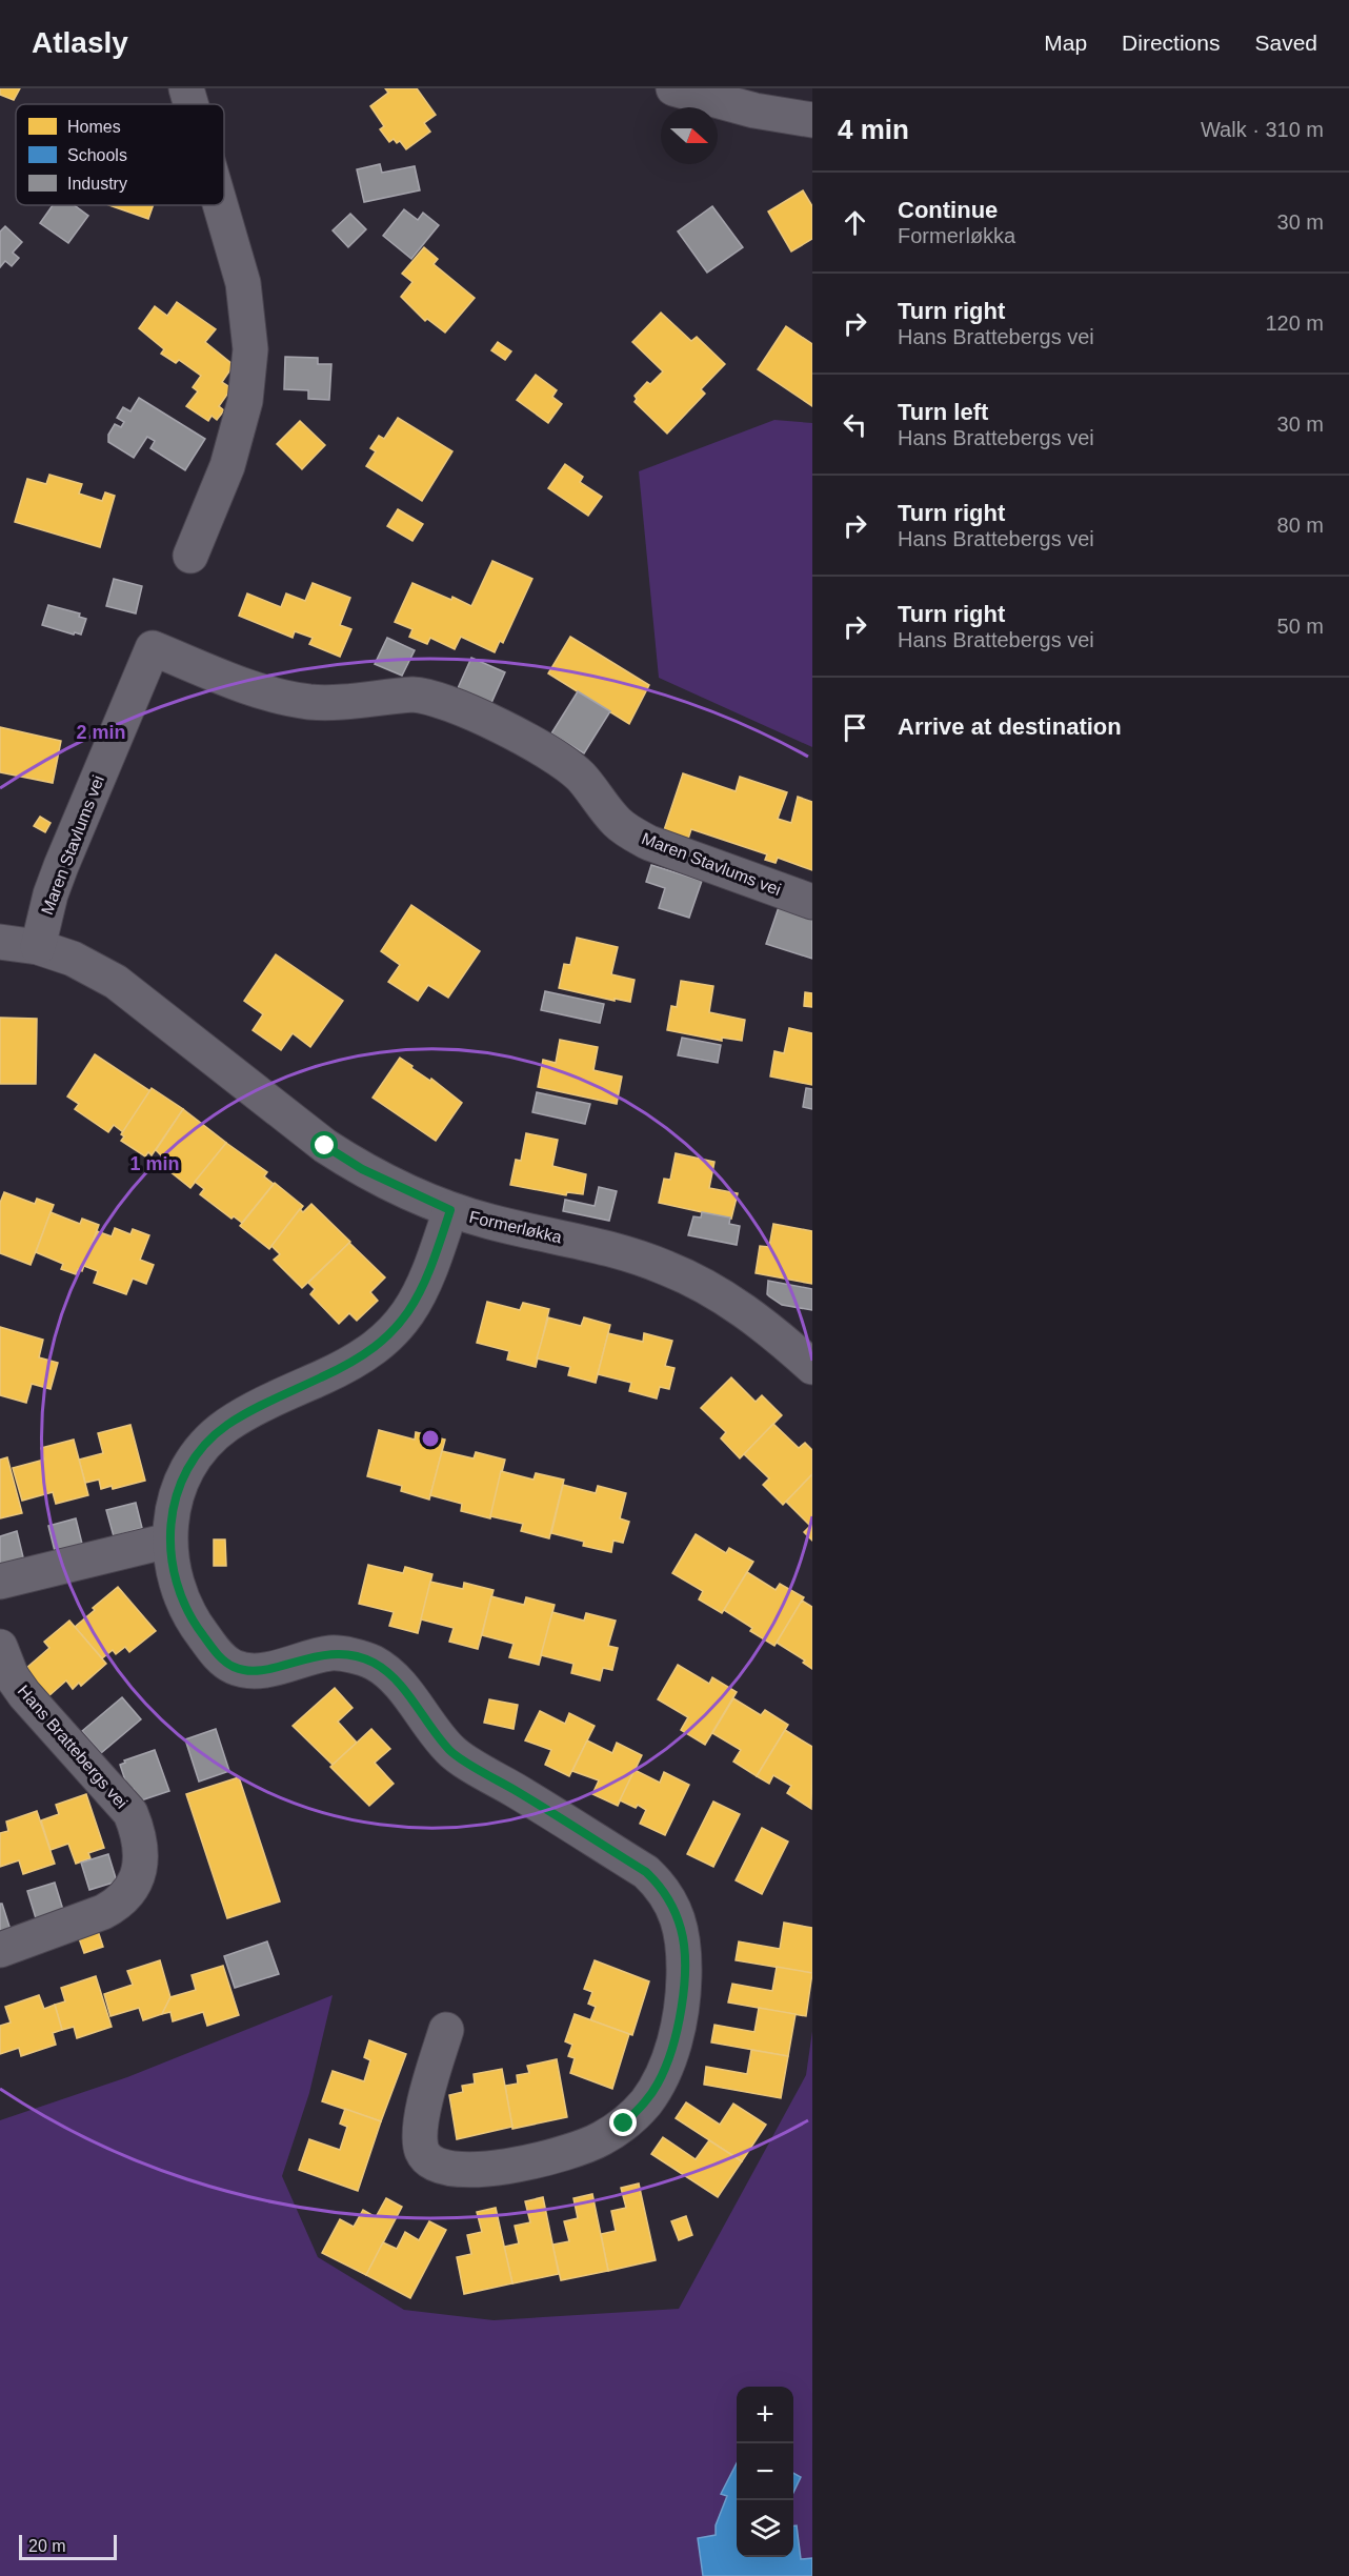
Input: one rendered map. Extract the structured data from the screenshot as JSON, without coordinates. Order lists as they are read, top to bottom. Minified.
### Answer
{"streets":{"street":["Maren Stavlums vei","Formerløkka","Hans Brattebergs vei"]},"crossings":[["Maren Stavlums vei","Formerløkka"]],"legend":["Homes","Schools","Industry"],"scale_bar":"20 m","north":"right","page":{"header":"Atlasly","nav":["Map","Directions","Saved"],"heading":["4 min","Walk · 310 m"],"list":[["Continue","Formerløkka","30 m"],["Turn right","Hans Brattebergs vei","120 m"],["Turn left","Hans Brattebergs vei","30 m"],["Turn right","Hans Brattebergs vei","80 m"],["Turn right","Hans Brattebergs vei","50 m"],"Arrive at destination"],"map_buttons":["+","−"],"scale":"20 m"},"rings":["2 min","1 min"]}
